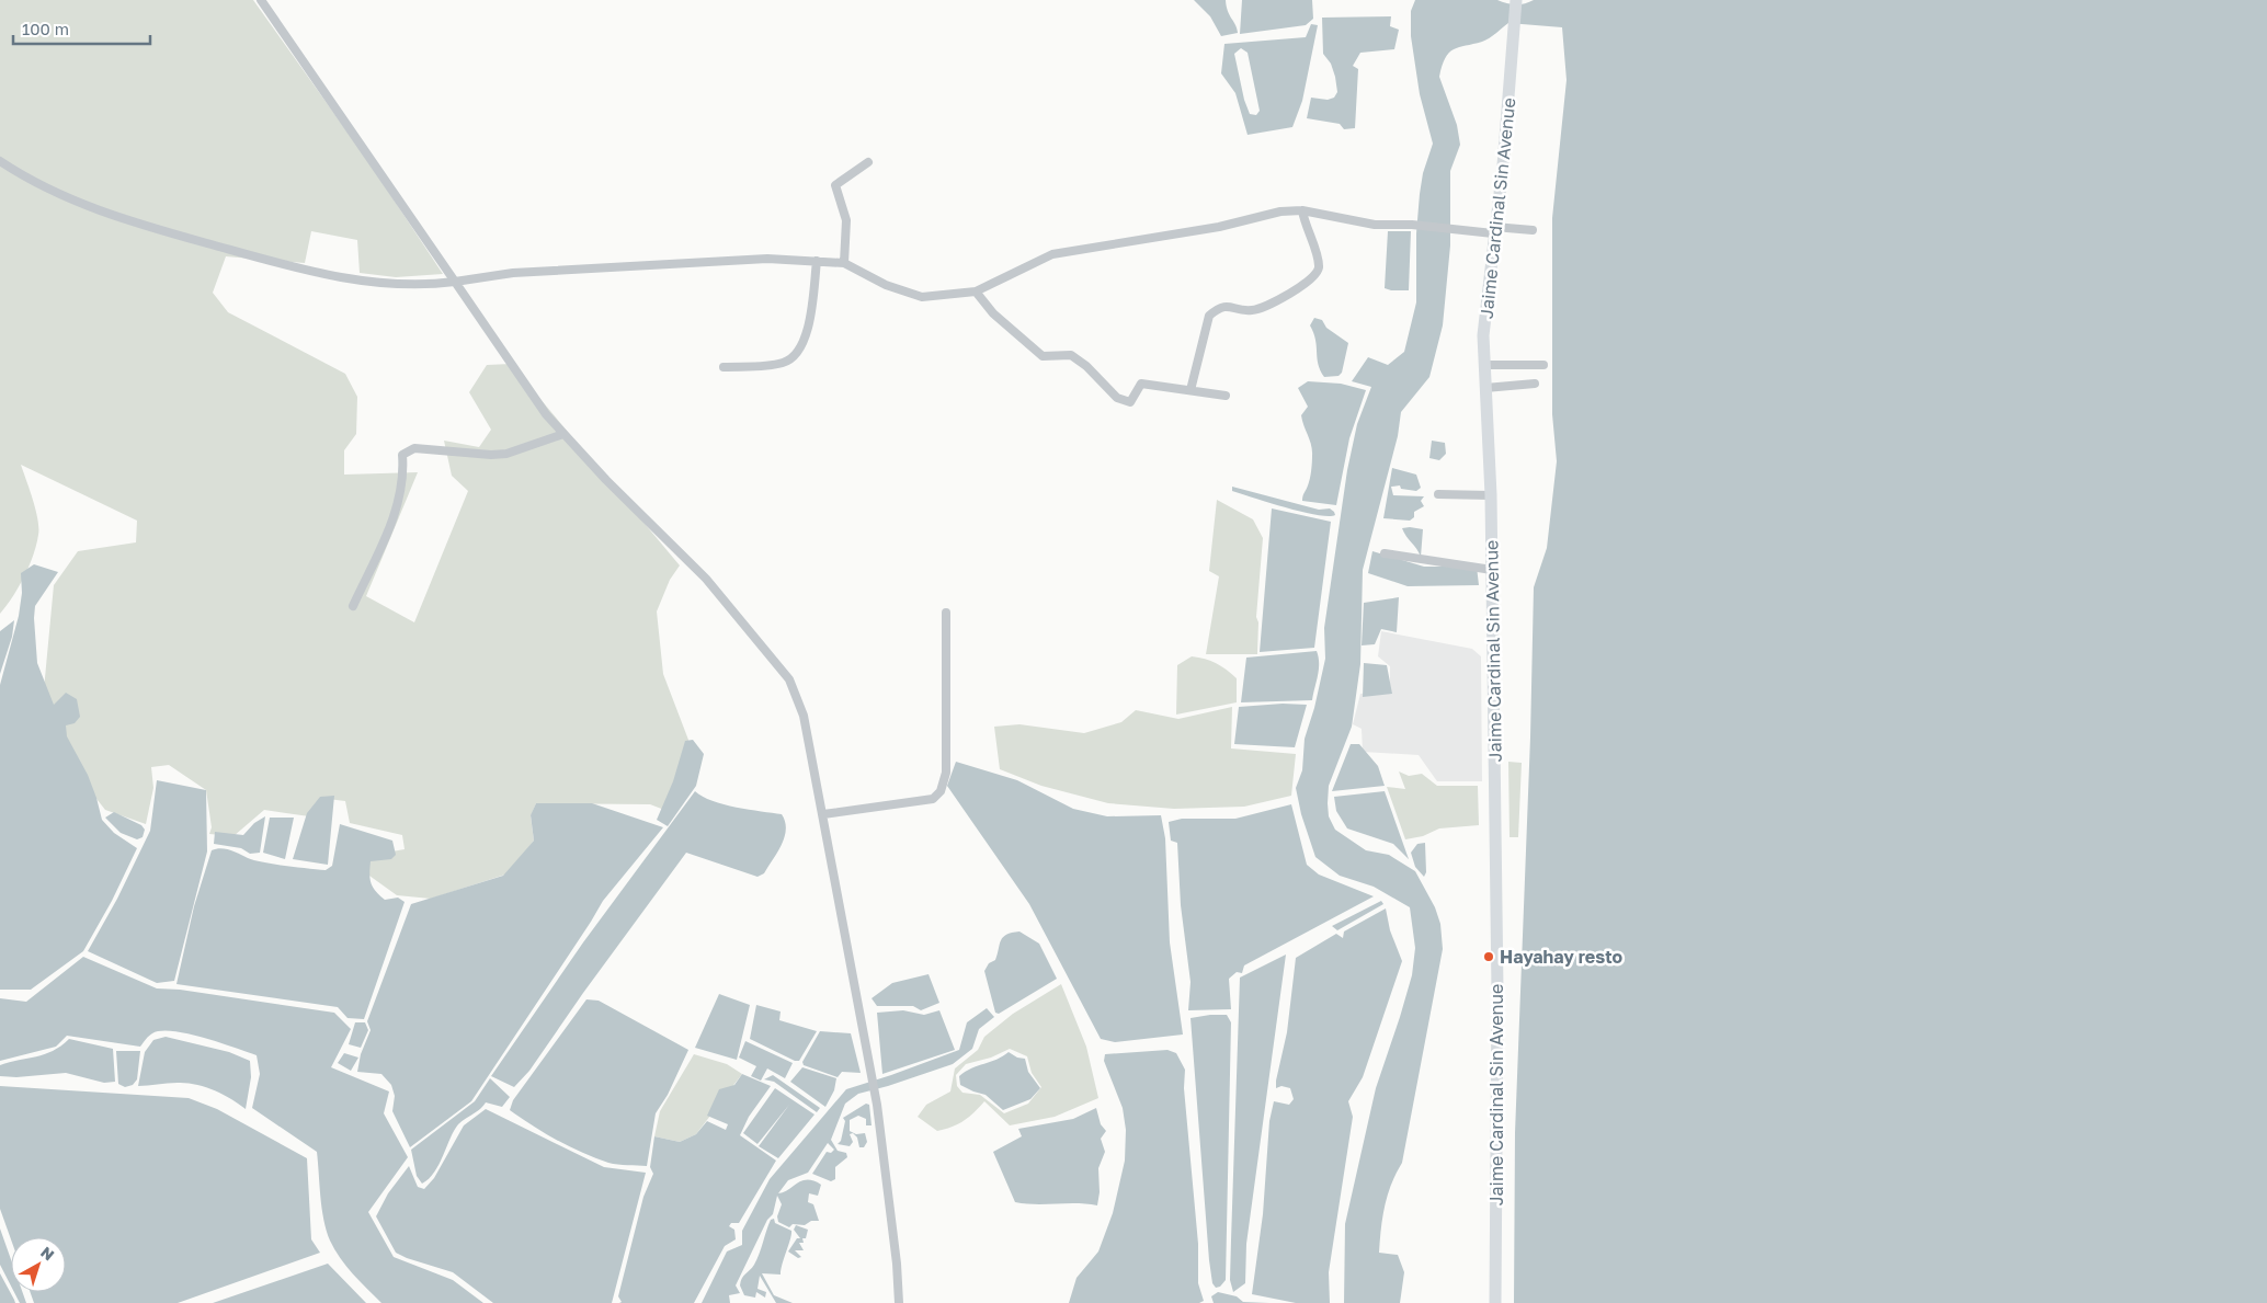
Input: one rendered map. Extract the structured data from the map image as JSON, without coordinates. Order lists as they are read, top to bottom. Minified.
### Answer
{"streets":{"main road":["Jaime Cardinal Sin Avenue"]},"places":["Hayahay resto"],"scale_bar":"100 m","north":"top right"}
